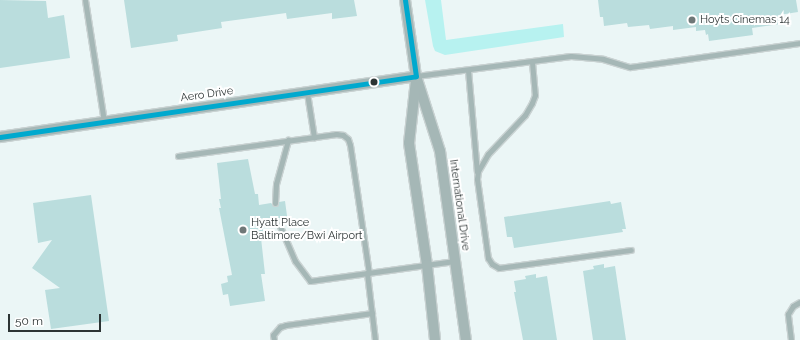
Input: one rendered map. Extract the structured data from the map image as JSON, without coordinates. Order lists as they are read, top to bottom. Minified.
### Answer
{"streets":{"street":["Aero Drive","International Drive"]},"crossings":[["Aero Drive","International Drive"]],"places":["Hoyts Cinemas 14","Hyatt Place Baltimore/Bwi Airport"],"scale_bar":"50 m"}
